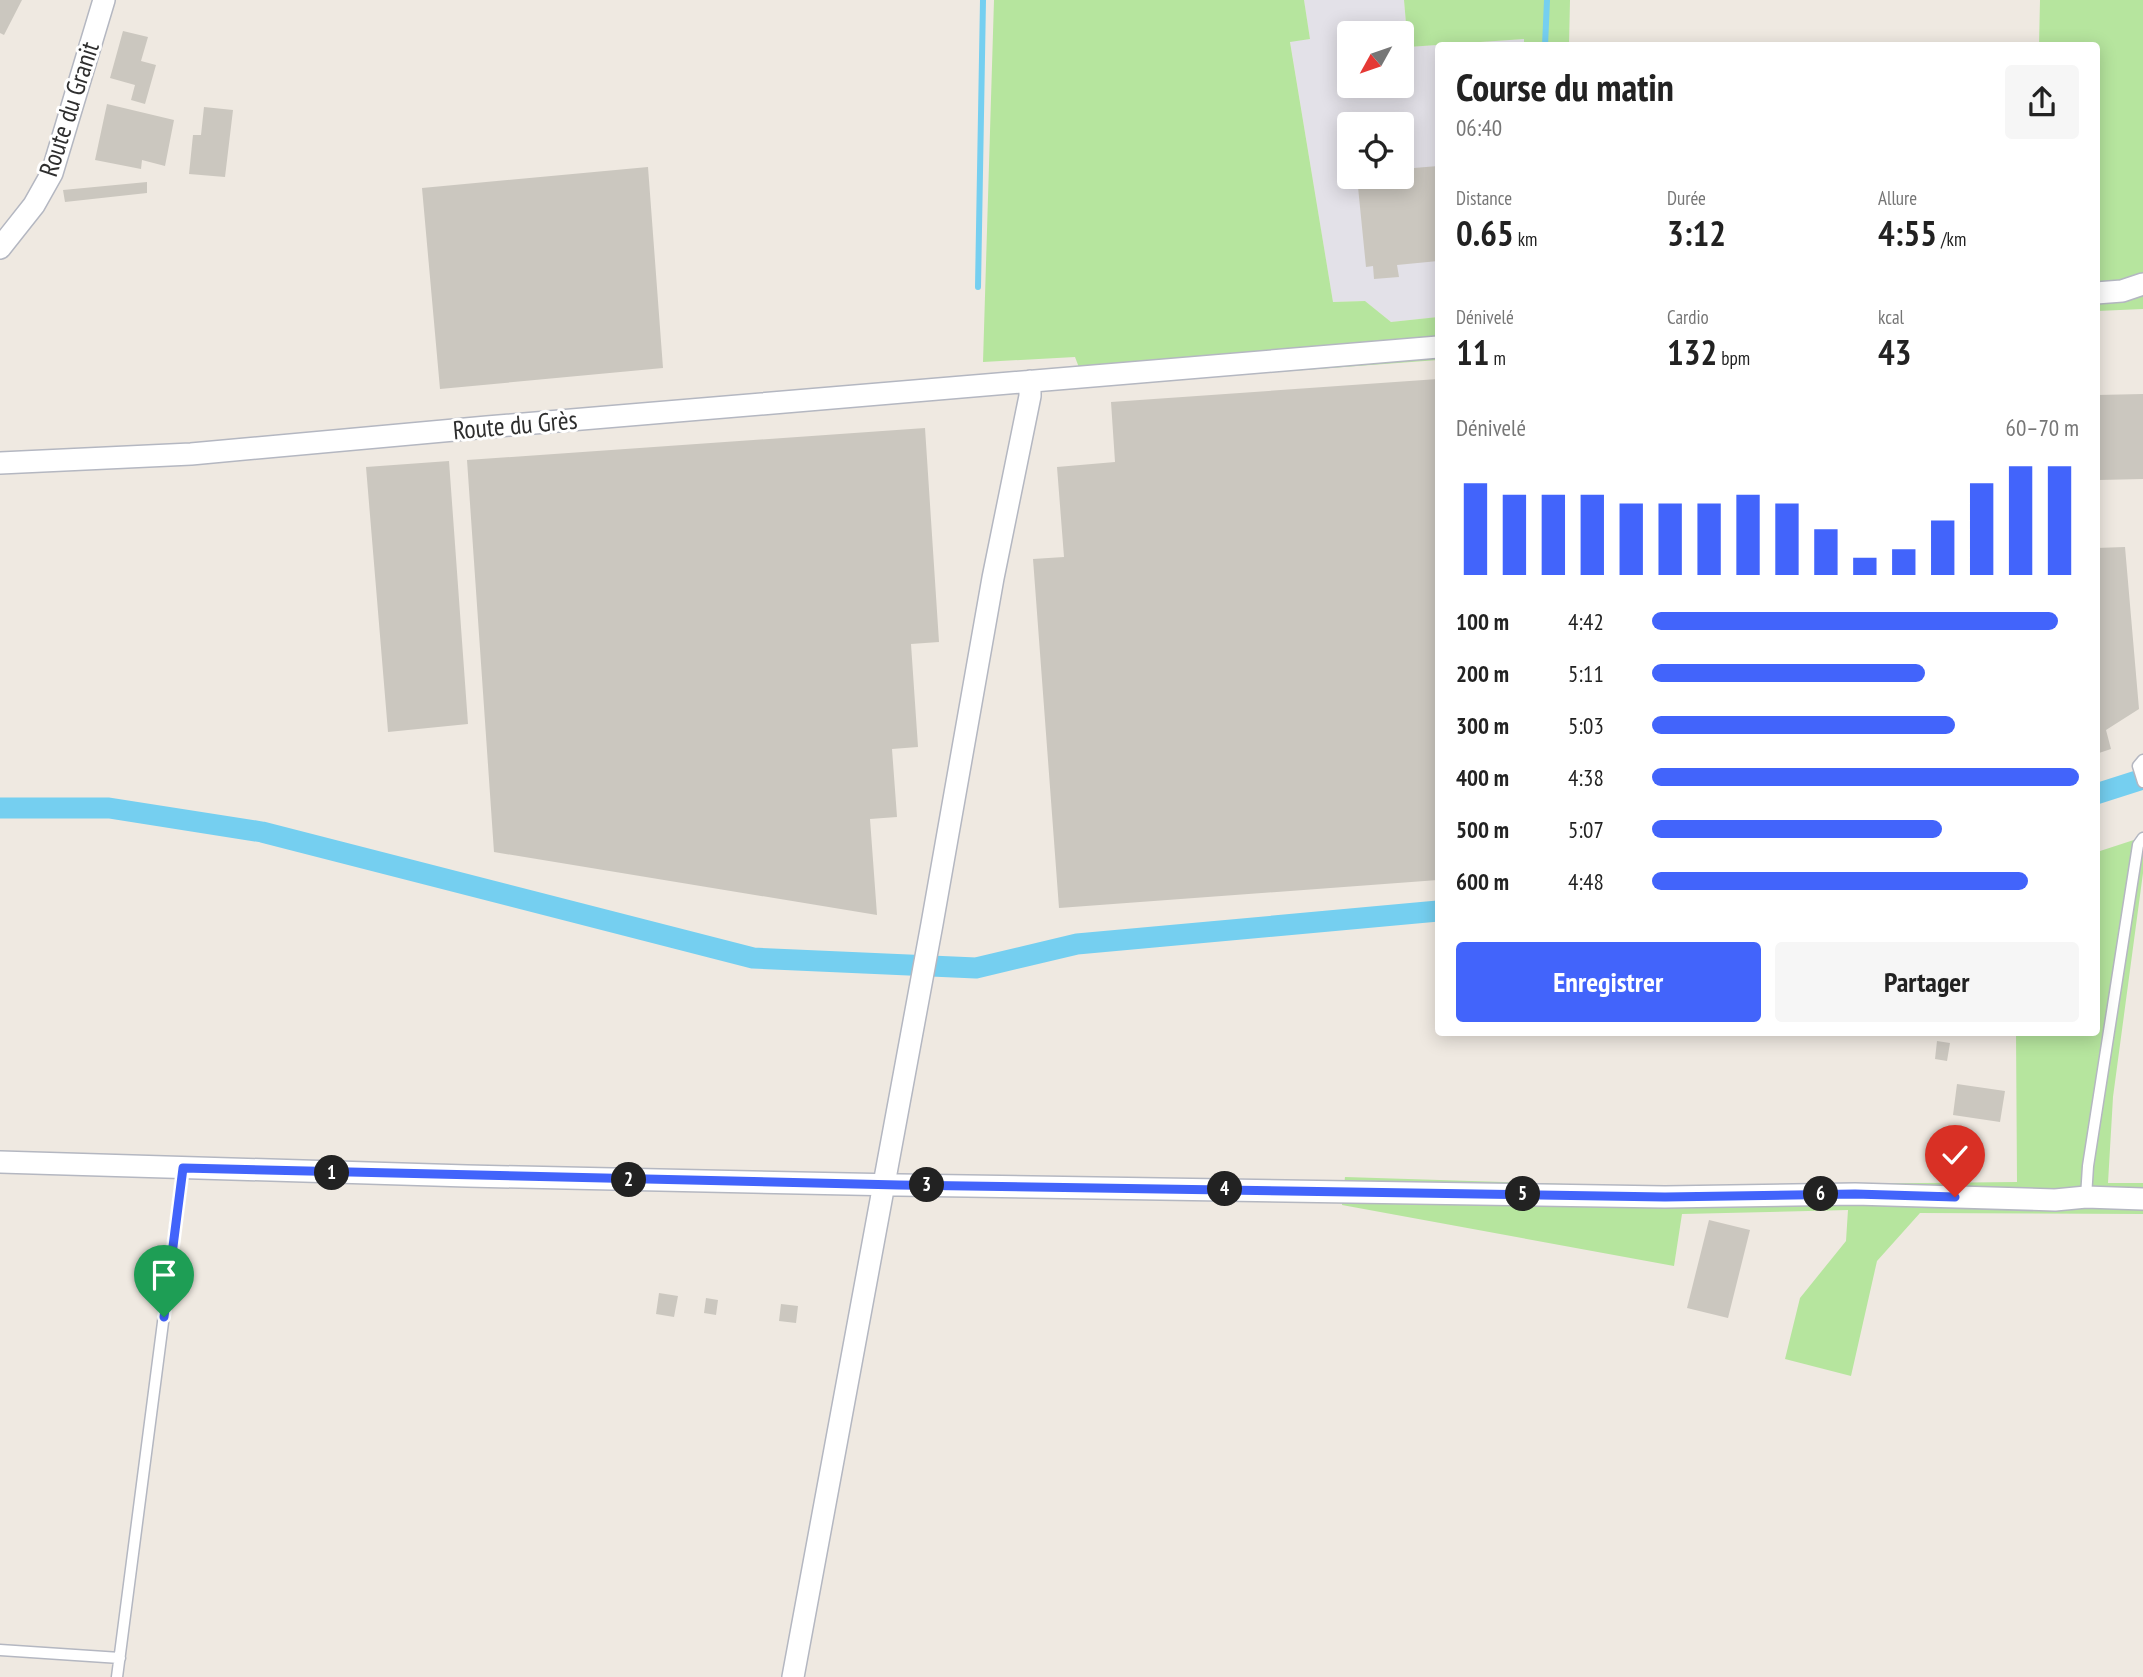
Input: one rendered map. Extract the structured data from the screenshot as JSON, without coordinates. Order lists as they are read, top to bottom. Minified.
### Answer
{"streets":{"street":["Route du Granit","Route du Grès"]},"north":"bottom left","page":{"heading":["Course du matin","06:40"],"stats":[["Distance","0.65 km"],["Durée","3:12"],["Allure","4:55 /km"],["Dénivelé","11 m"],["Cardio","132 bpm"],["kcal","43"]],"chart":["Dénivelé","60–70 m"],"list":[{"name":"100 m","note":"4:42"},{"name":"200 m","note":"5:11"},{"name":"300 m","note":"5:03"},{"name":"400 m","note":"4:38"},{"name":"500 m","note":"5:07"},{"name":"600 m","note":"4:48"}],"buttons":["Enregistrer","Partager"],"pins":["1","2","3","4","5","6"]}}
